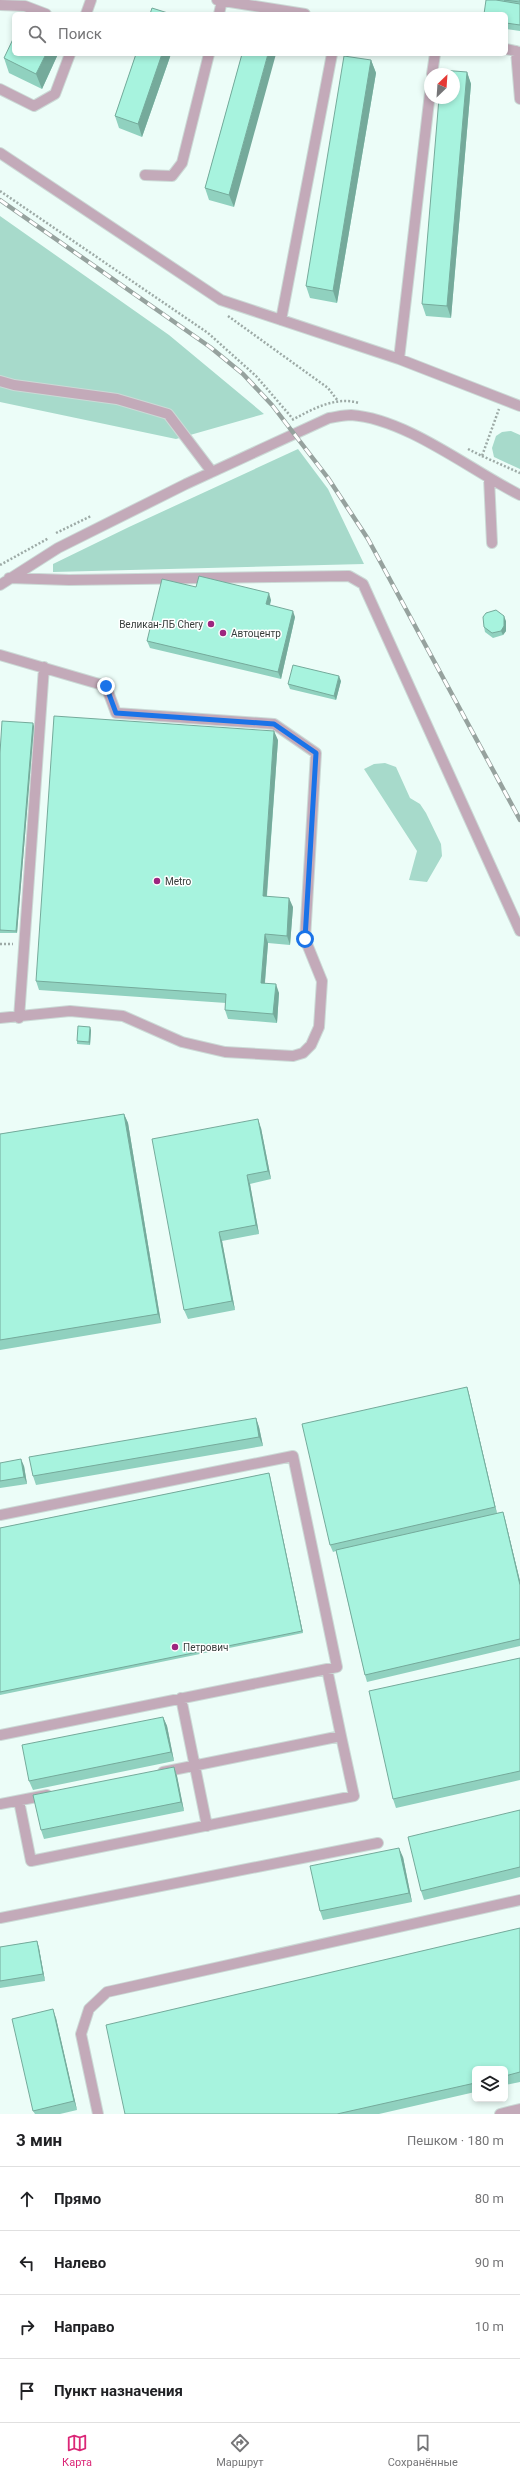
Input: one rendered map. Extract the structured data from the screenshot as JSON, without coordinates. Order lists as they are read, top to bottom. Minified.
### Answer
{"places":["Великан-ЛБ Chery","Автоцентр","Metro","Петрович"],"north":"top right","page":{"search":"Поиск","heading":["3 мин","Пешком · 180 m"],"list":[["Прямо","80 m"],["Налево","90 m"],["Направо","10 m"],"Пункт назначения"],"nav":["Карта","Маршрут","Сохранённые"]}}
